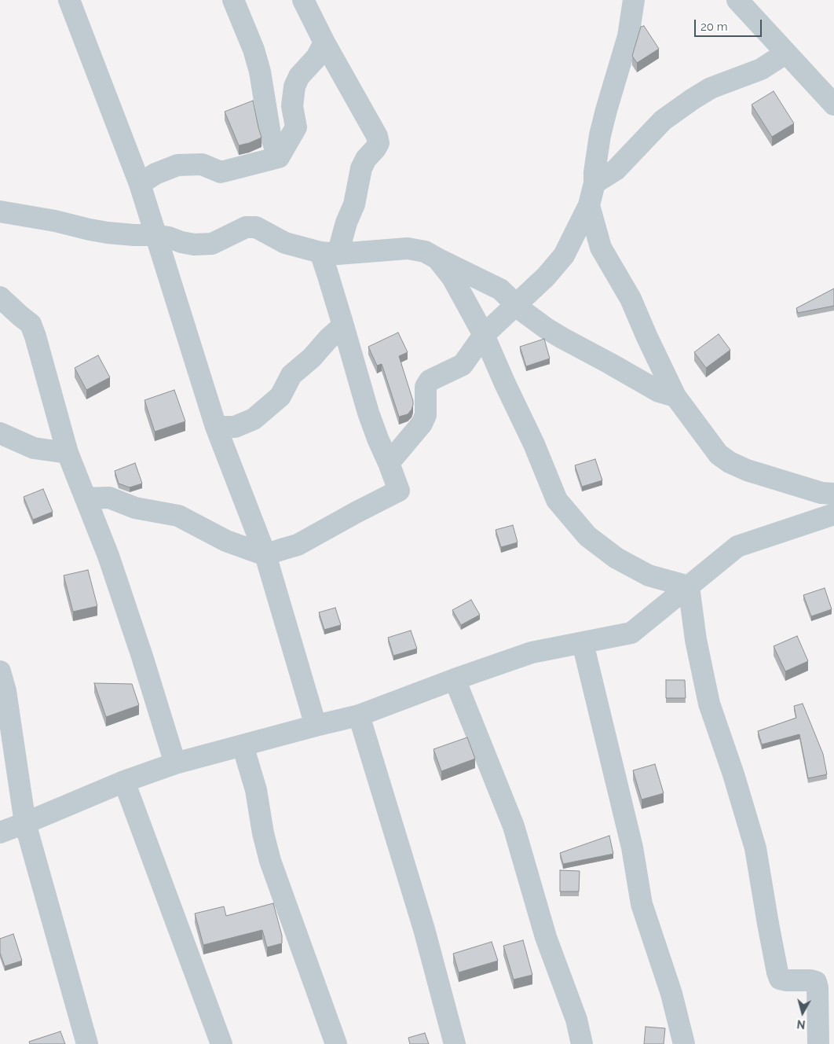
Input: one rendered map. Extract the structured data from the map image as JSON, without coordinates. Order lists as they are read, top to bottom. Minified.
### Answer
{"scale_bar":"20 m","north":"bottom"}
